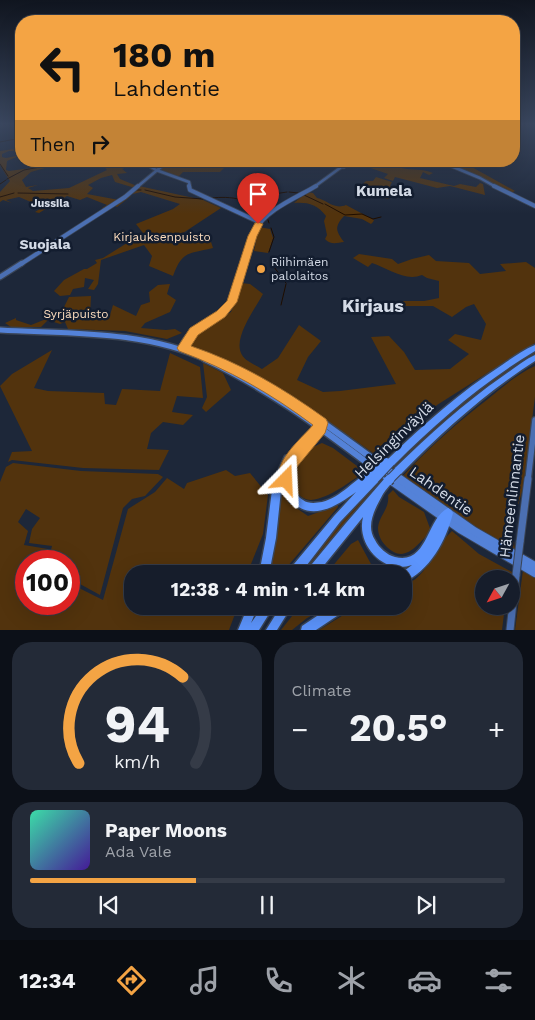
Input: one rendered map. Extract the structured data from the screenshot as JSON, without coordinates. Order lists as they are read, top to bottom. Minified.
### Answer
{"streets":{"highway":["Helsinginväylä"],"main road":["Lahdentie"],"street":["Hämeenlinnantie"]},"districts":["Kumela","Jussila","Suojala","Kirjaus"],"parks":["Kirjauksenpuisto","Syrjäpuisto"],"places":["Riihimäen palolaitos"],"north":"bottom left","page":{"turn":["180 m","Lahdentie"],"then":"Then","limit":"100","trip":"12:38 · 4 min · 1.4 km","tile":"Climate","heat":["−","20.5°","+"],"song":["Paper Moons","Ada Vale"],"tabs":"12:34","gauge":["94","km/h"]}}
